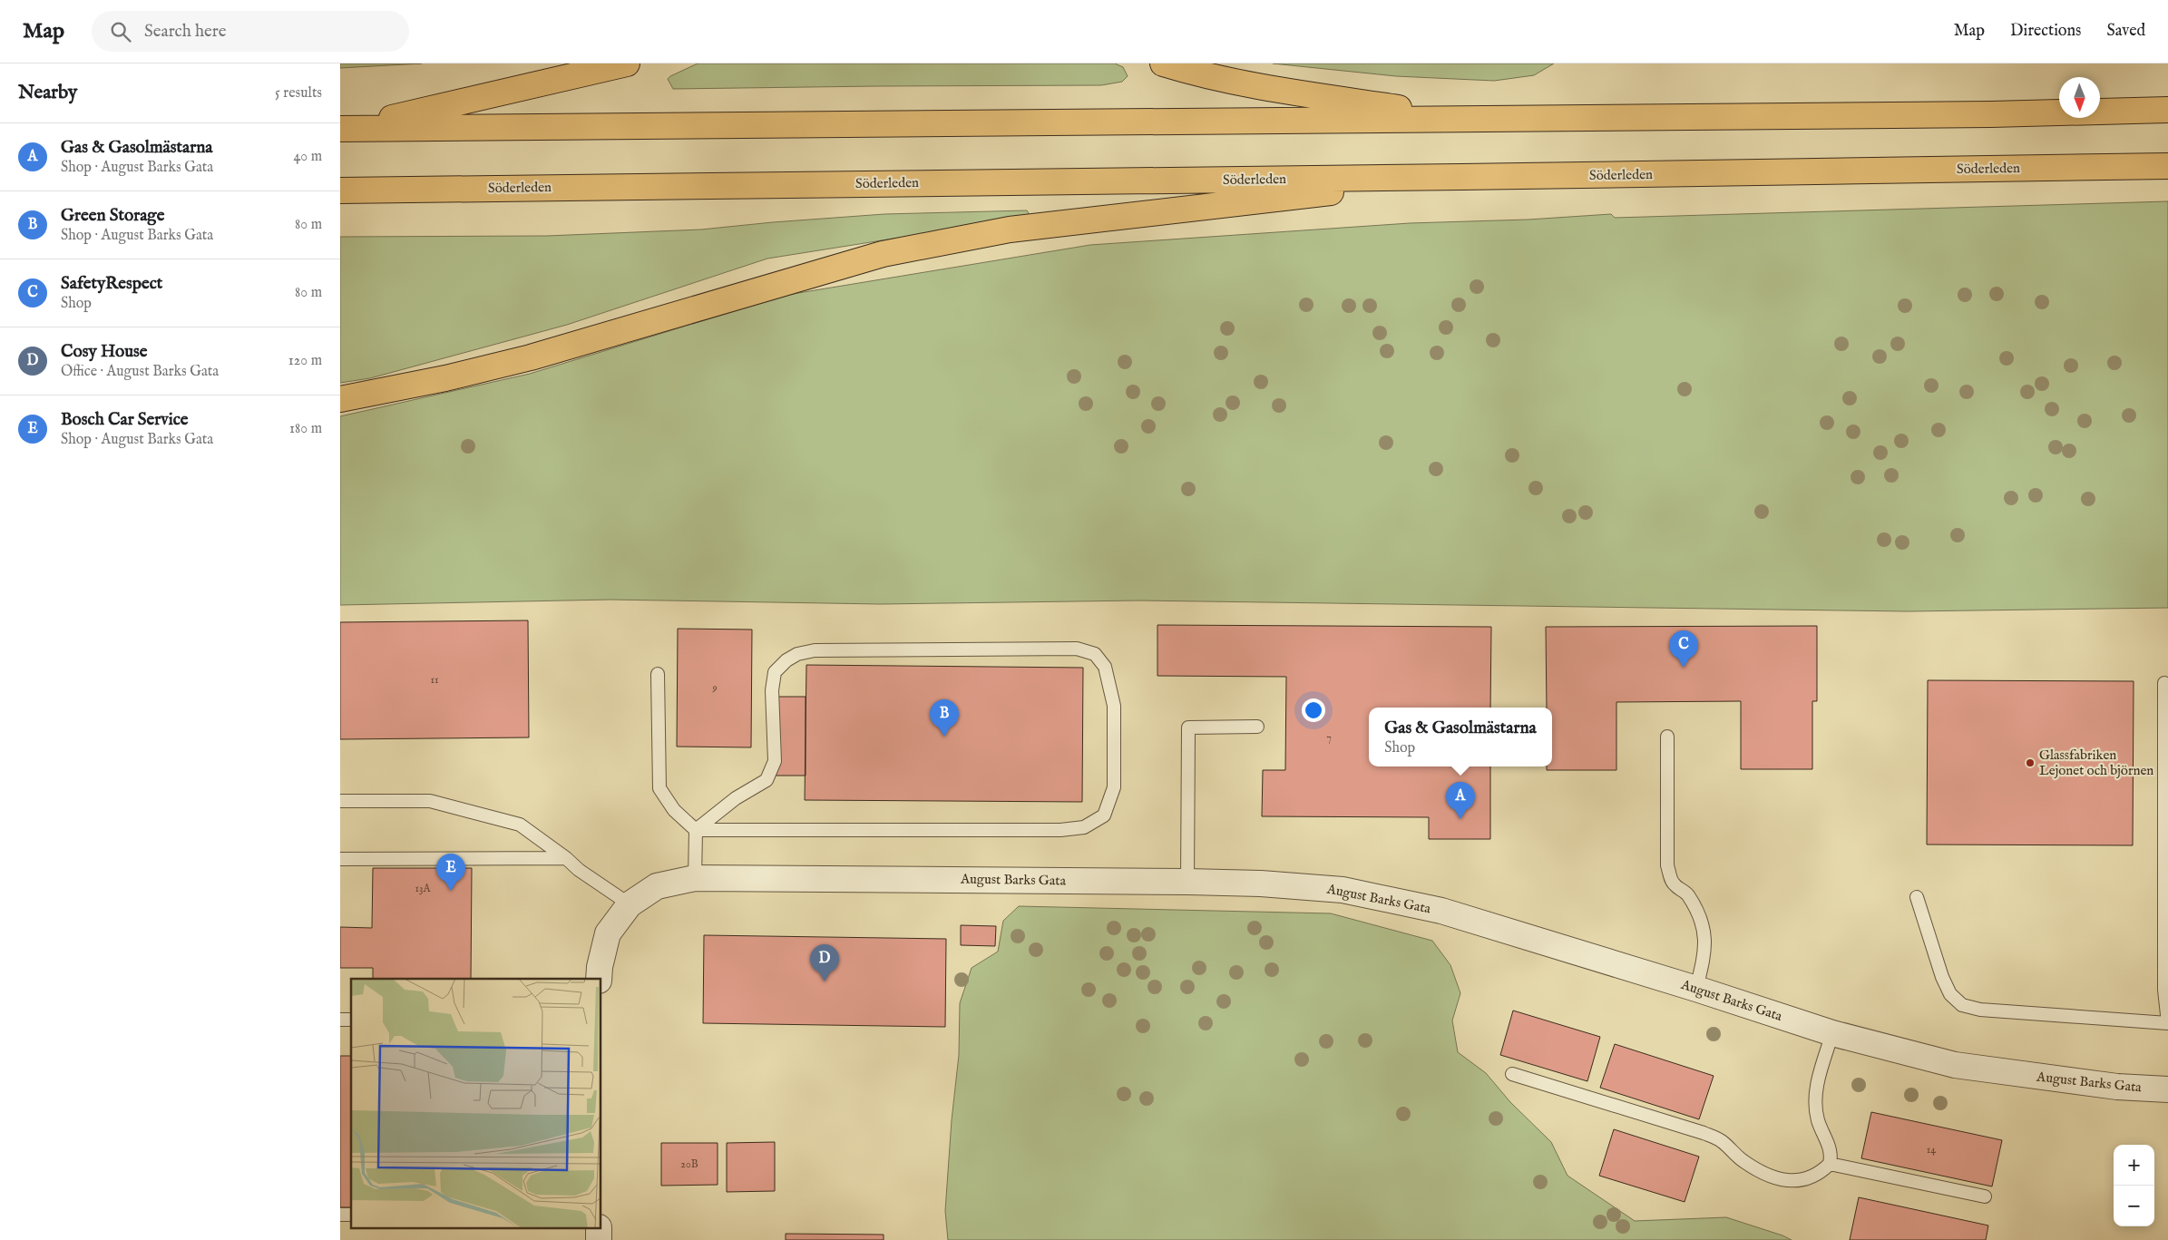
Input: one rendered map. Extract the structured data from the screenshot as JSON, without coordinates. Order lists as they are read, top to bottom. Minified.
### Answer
{"streets":{"highway":["Söderleden"],"street":["August Barks Gata"]},"places":["Glassfabriken Lejonet och björnen"],"house_numbers":["11","9","7","13A","14","20B"],"north":"bottom","page":{"header":"Map","search":"Search here","nav":["Map","Directions","Saved"],"heading":["Nearby","5 results"],"list":[{"mark":"A","name":"Gas & Gasolmästarna","note":"Shop · August Barks Gata","value":"40 m"},{"mark":"B","name":"Green Storage","note":"Shop · August Barks Gata","value":"80 m"},{"mark":"C","name":"SafetyRespect","note":"Shop","value":"80 m"},{"mark":"D","name":"Cosy House","note":"Office · August Barks Gata","value":"120 m"},{"mark":"E","name":"Bosch Car Service","note":"Shop · August Barks Gata","value":"180 m"}],"pins":["C","B","A","E","D"],"popup":["Gas & Gasolmästarna","Shop"],"map_buttons":["+","−"]}}
